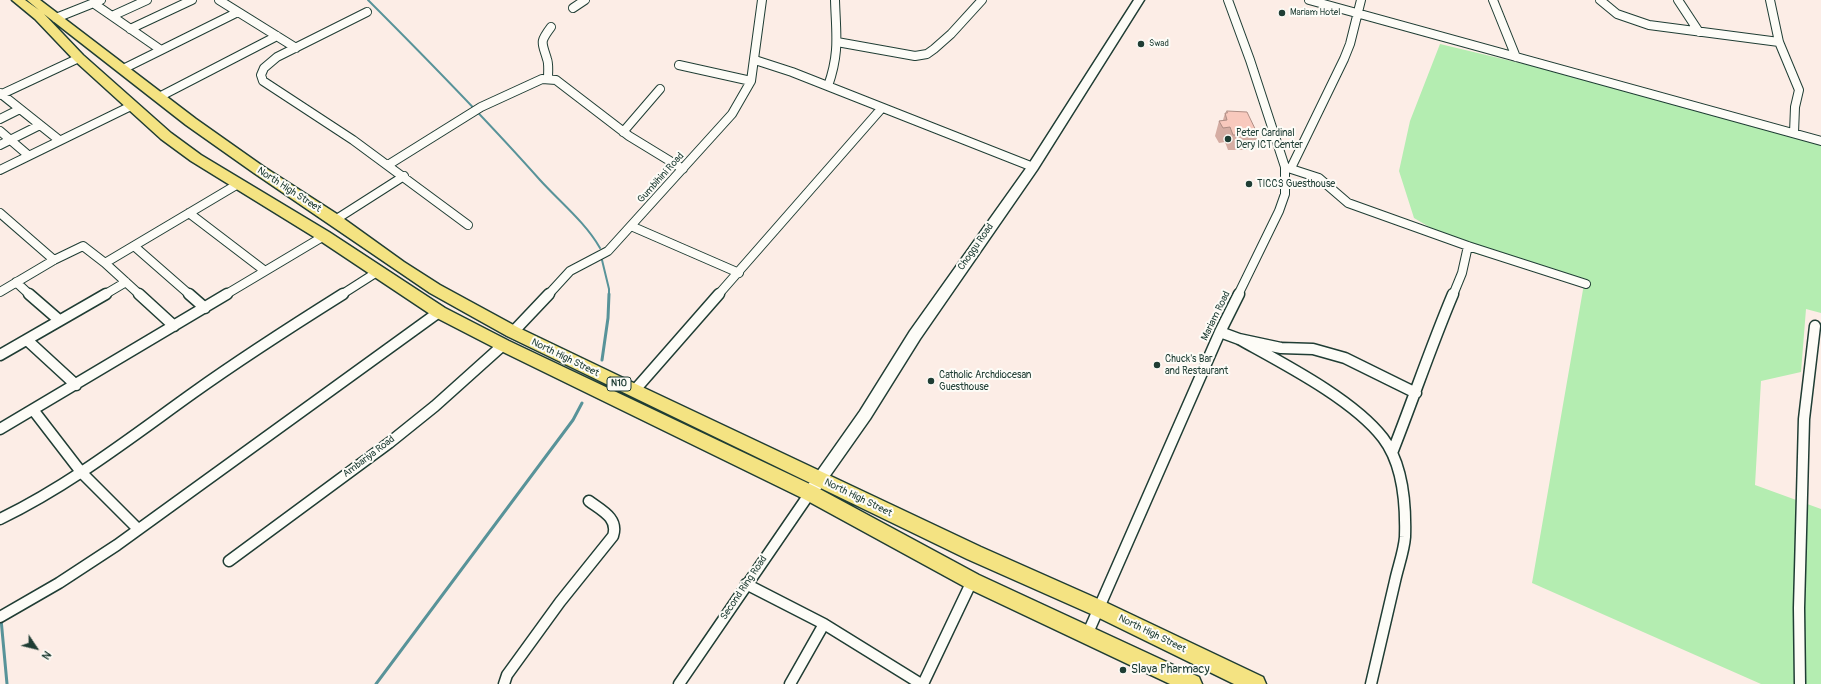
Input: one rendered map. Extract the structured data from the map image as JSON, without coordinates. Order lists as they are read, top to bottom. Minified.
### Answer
{"streets":{"highway":["North High Street","N10"],"main road":["Choggu Road"],"street":["Gumbihini Road","Mariam Road","Ambariya Road","Second Ring Road"]},"crossings":[["Gumbihini Road","North High Street"],["North High Street","Choggu Road"],["North High Street","Mariam Road"],["North High Street","Ambariya Road"],["North High Street","Second Ring Road"],["Choggu Road","Second Ring Road"]],"places":["Mariam Hotel","Swad","Peter Cardinal Dery ICT Center","TICCS Guesthouse","Chuck's Bar and Restaurant","Catholic Archdiocesan Guesthouse","Slava Pharmacy"],"north":"bottom right"}
